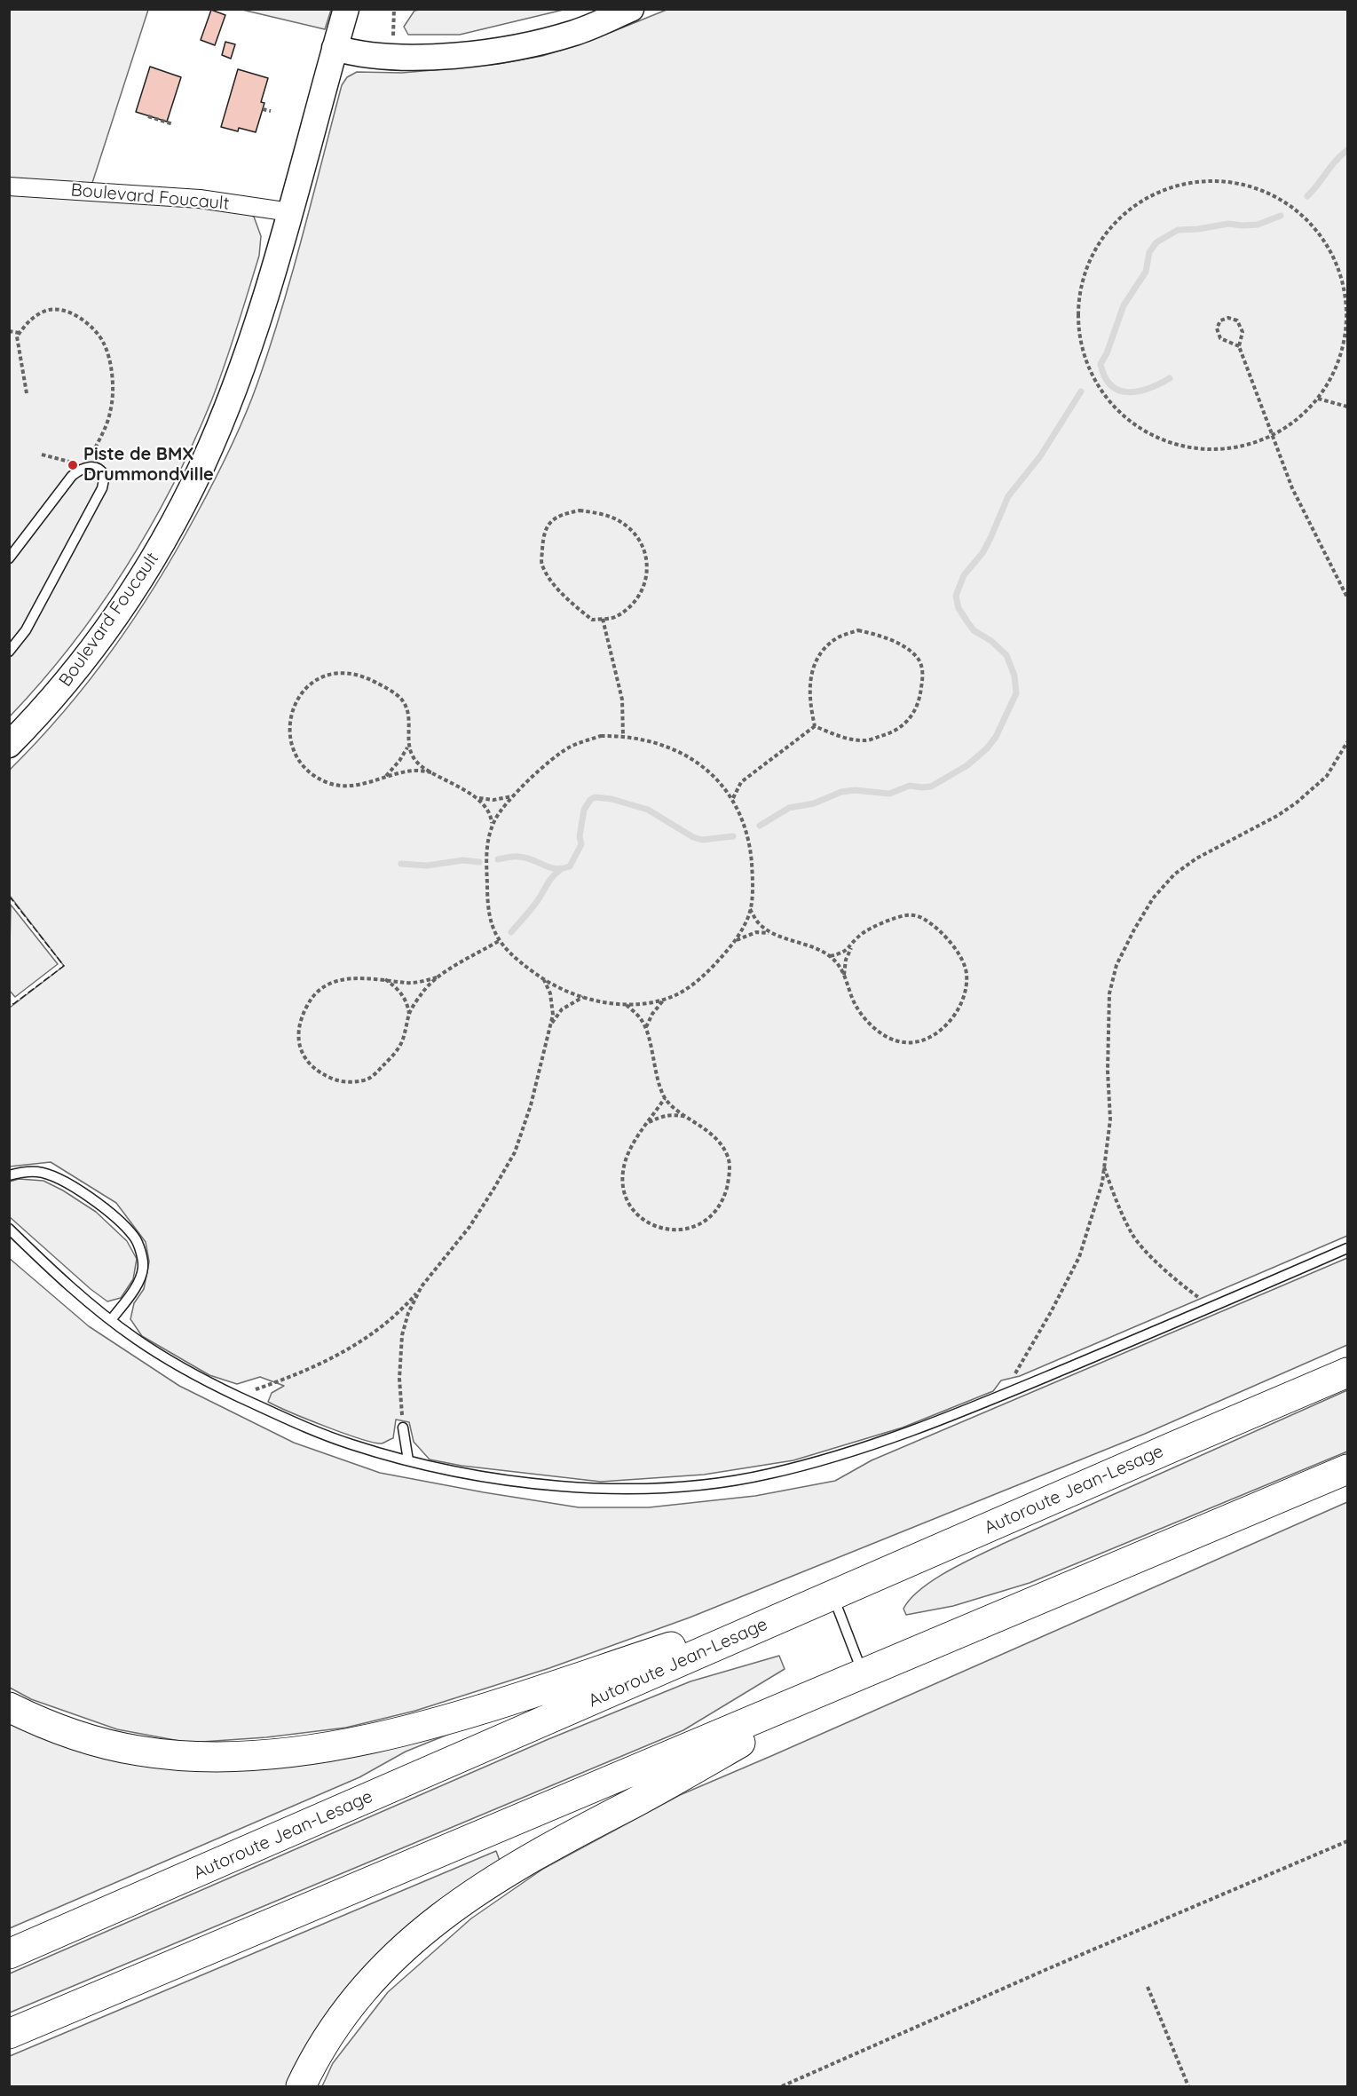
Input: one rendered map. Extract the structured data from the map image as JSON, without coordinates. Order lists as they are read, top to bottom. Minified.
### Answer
{"streets":{"highway":["Autoroute Jean-Lesage"],"street":["Boulevard Foucault"]},"places":["Piste de BMX Drummondville"]}
